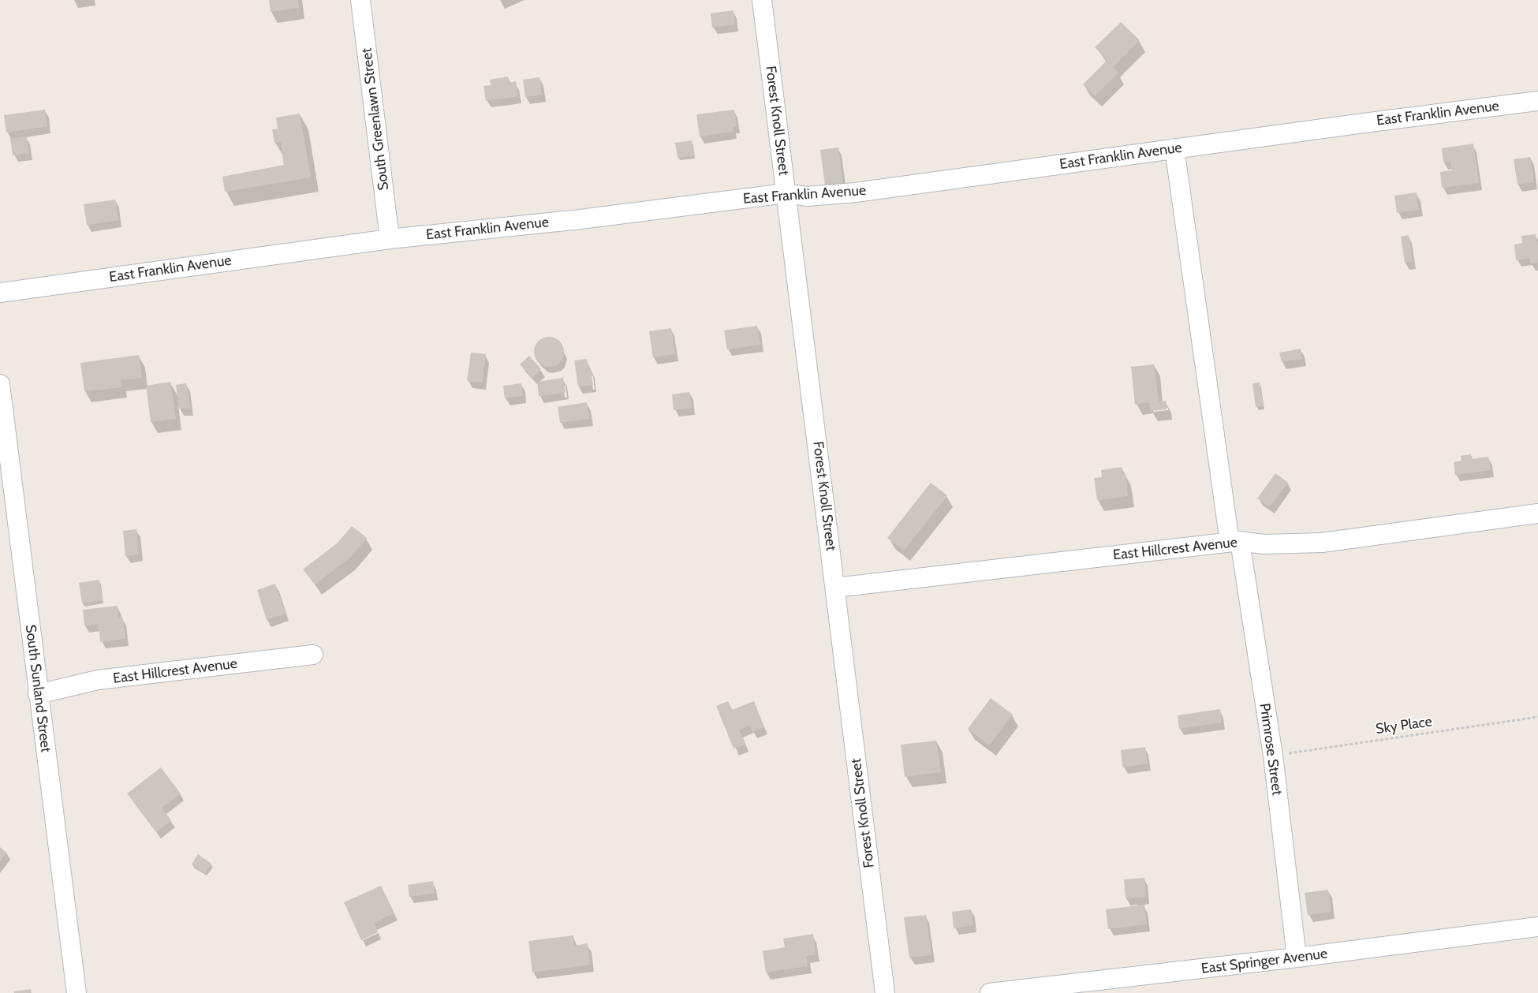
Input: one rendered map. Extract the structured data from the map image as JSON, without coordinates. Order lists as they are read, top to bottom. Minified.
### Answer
{"streets":{"street":["East Franklin Avenue","South Greenlawn Street","Forest Knoll Street","East Hillcrest Avenue","South Sunland Street","Primrose Street","East Springer Avenue"],"path":["Sky Place"]},"crossings":[["East Franklin Avenue","South Greenlawn Street"],["East Franklin Avenue","Forest Knoll Street"],["East Franklin Avenue","Primrose Street"],["Forest Knoll Street","East Hillcrest Avenue"],["East Hillcrest Avenue","South Sunland Street"],["East Hillcrest Avenue","Primrose Street"],["Sky Place","Primrose Street"],["Primrose Street","East Springer Avenue"]]}
